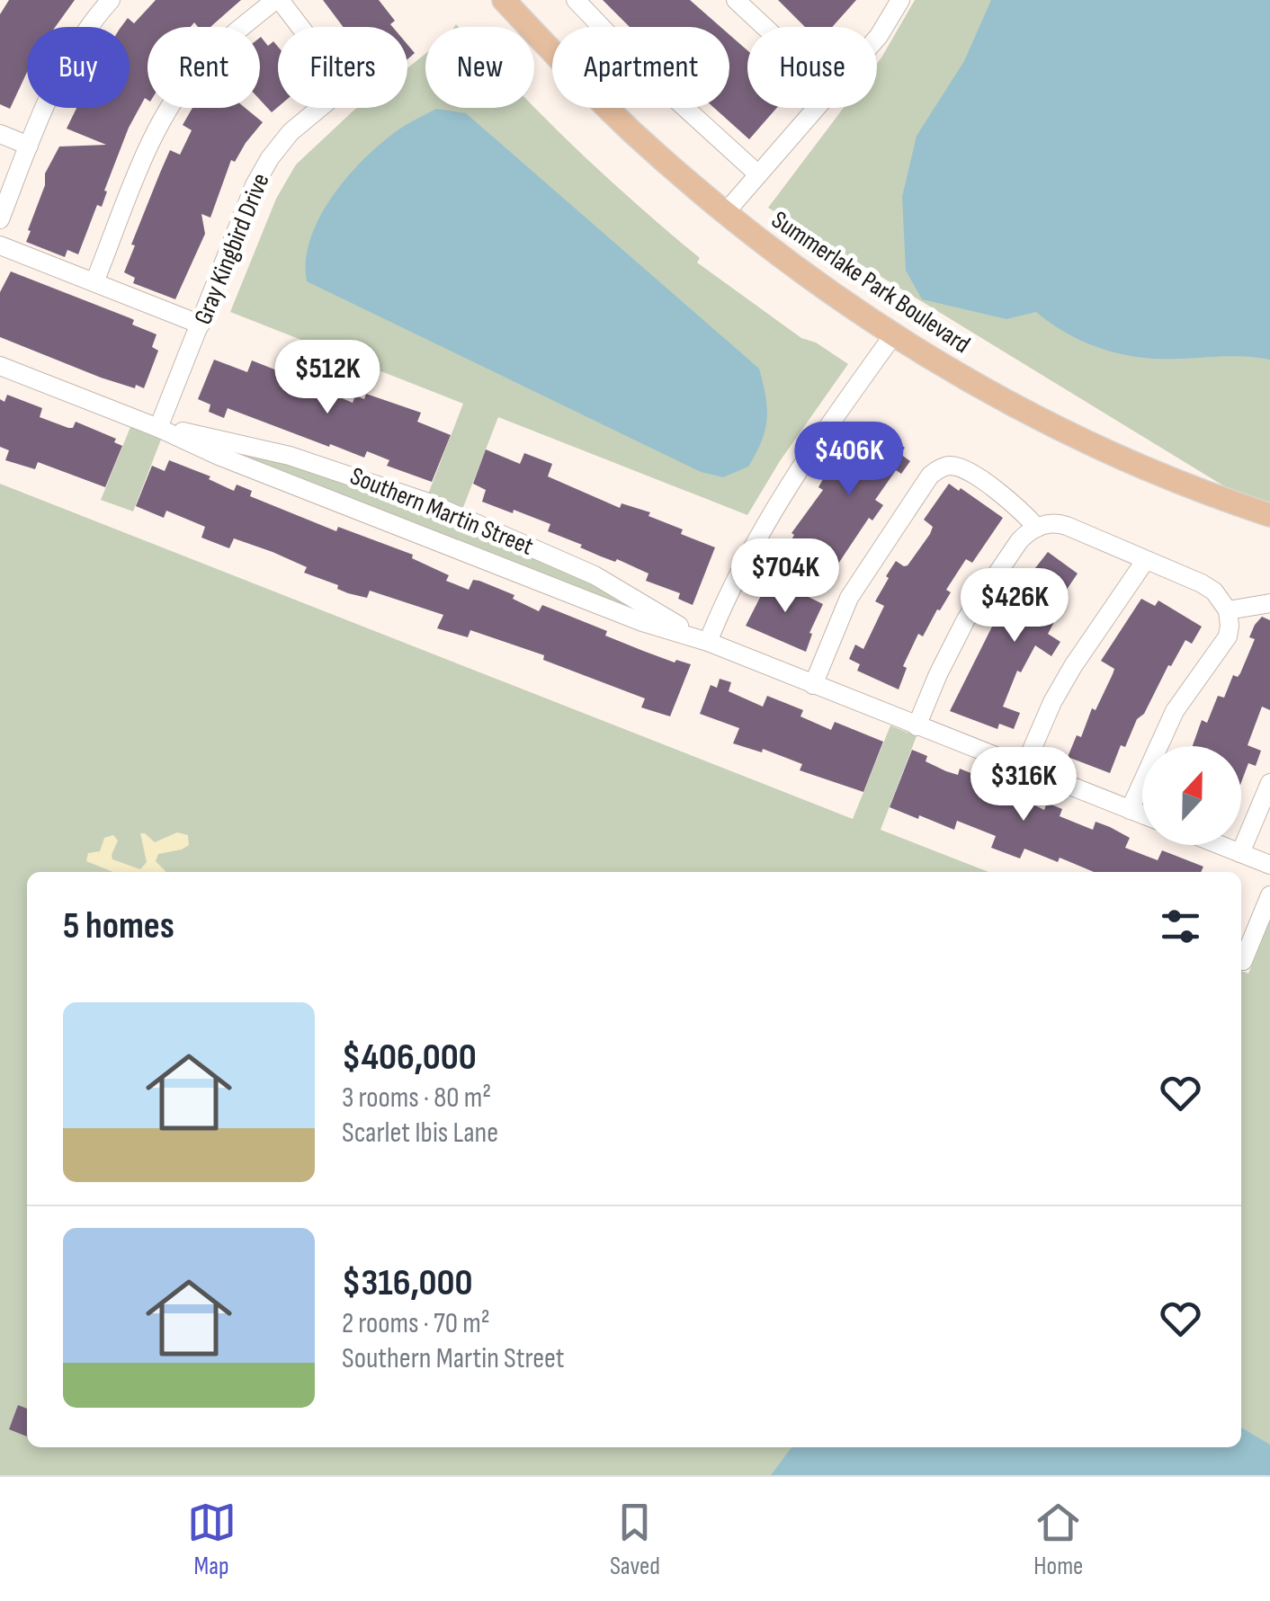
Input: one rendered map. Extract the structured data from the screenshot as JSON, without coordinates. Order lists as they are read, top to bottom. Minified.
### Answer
{"streets":{"main road":["Summerlake Park Boulevard"],"street":["Gray Kingbird Drive","Southern Martin Street"]},"crossings":[["Gray Kingbird Drive","Southern Martin Street"]],"north":"top","page":{"chip":["Buy","Rent","Filters","New","Apartment","House"],"price":["$512K","$406K","$704K","$426K","$316K"],"heading":"5 homes","list":[{"name":"$406,000","note":"3 rooms · 80 m² · Scarlet Ibis Lane"},{"name":"$316,000","note":"2 rooms · 70 m² · Southern Martin Street"}],"tabs":["Map","Saved","Home"]}}
